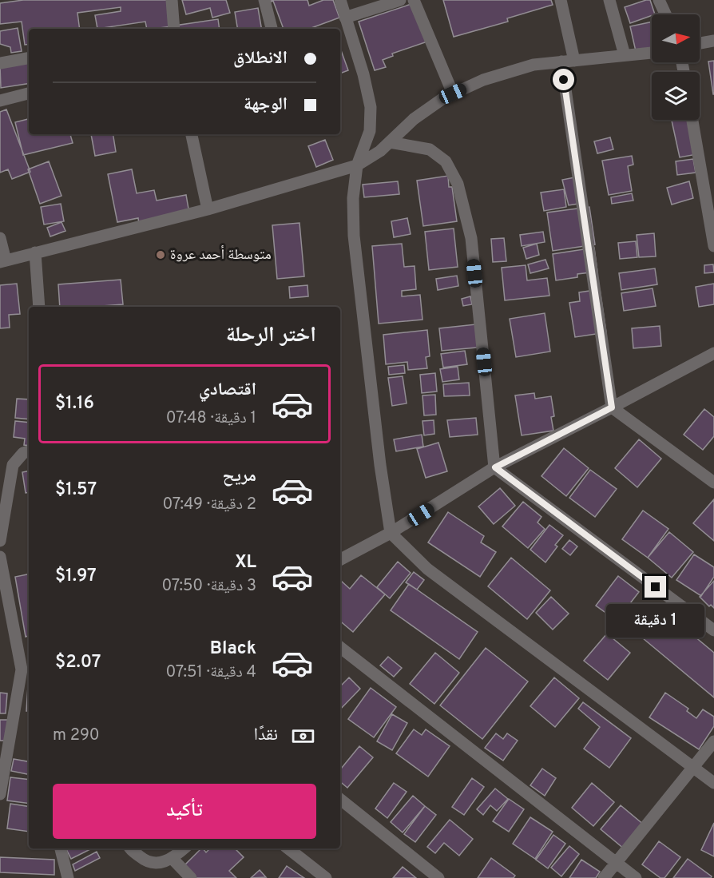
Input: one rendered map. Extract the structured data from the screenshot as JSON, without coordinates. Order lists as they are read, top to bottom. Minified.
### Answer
{"places":["متوسطة أحمد عروة"],"north":"right","page":{"banner":["الانطلاق","الوجهة"],"heading":"اختر الرحلة","list":[{"name":"اقتصادي","note":"1 دقيقة · 07:48","value":"$1.16"},{"name":"مريح","note":"2 دقيقة · 07:49","value":"$1.57"},{"name":"XL","note":"3 دقيقة · 07:50","value":"$1.97"},{"name":"Black","note":"4 دقيقة · 07:51","value":"$2.07"}],"bubble":"1 دقيقة","pay":["نقدًا","290 m"],"buttons":"تأكيد"}}
